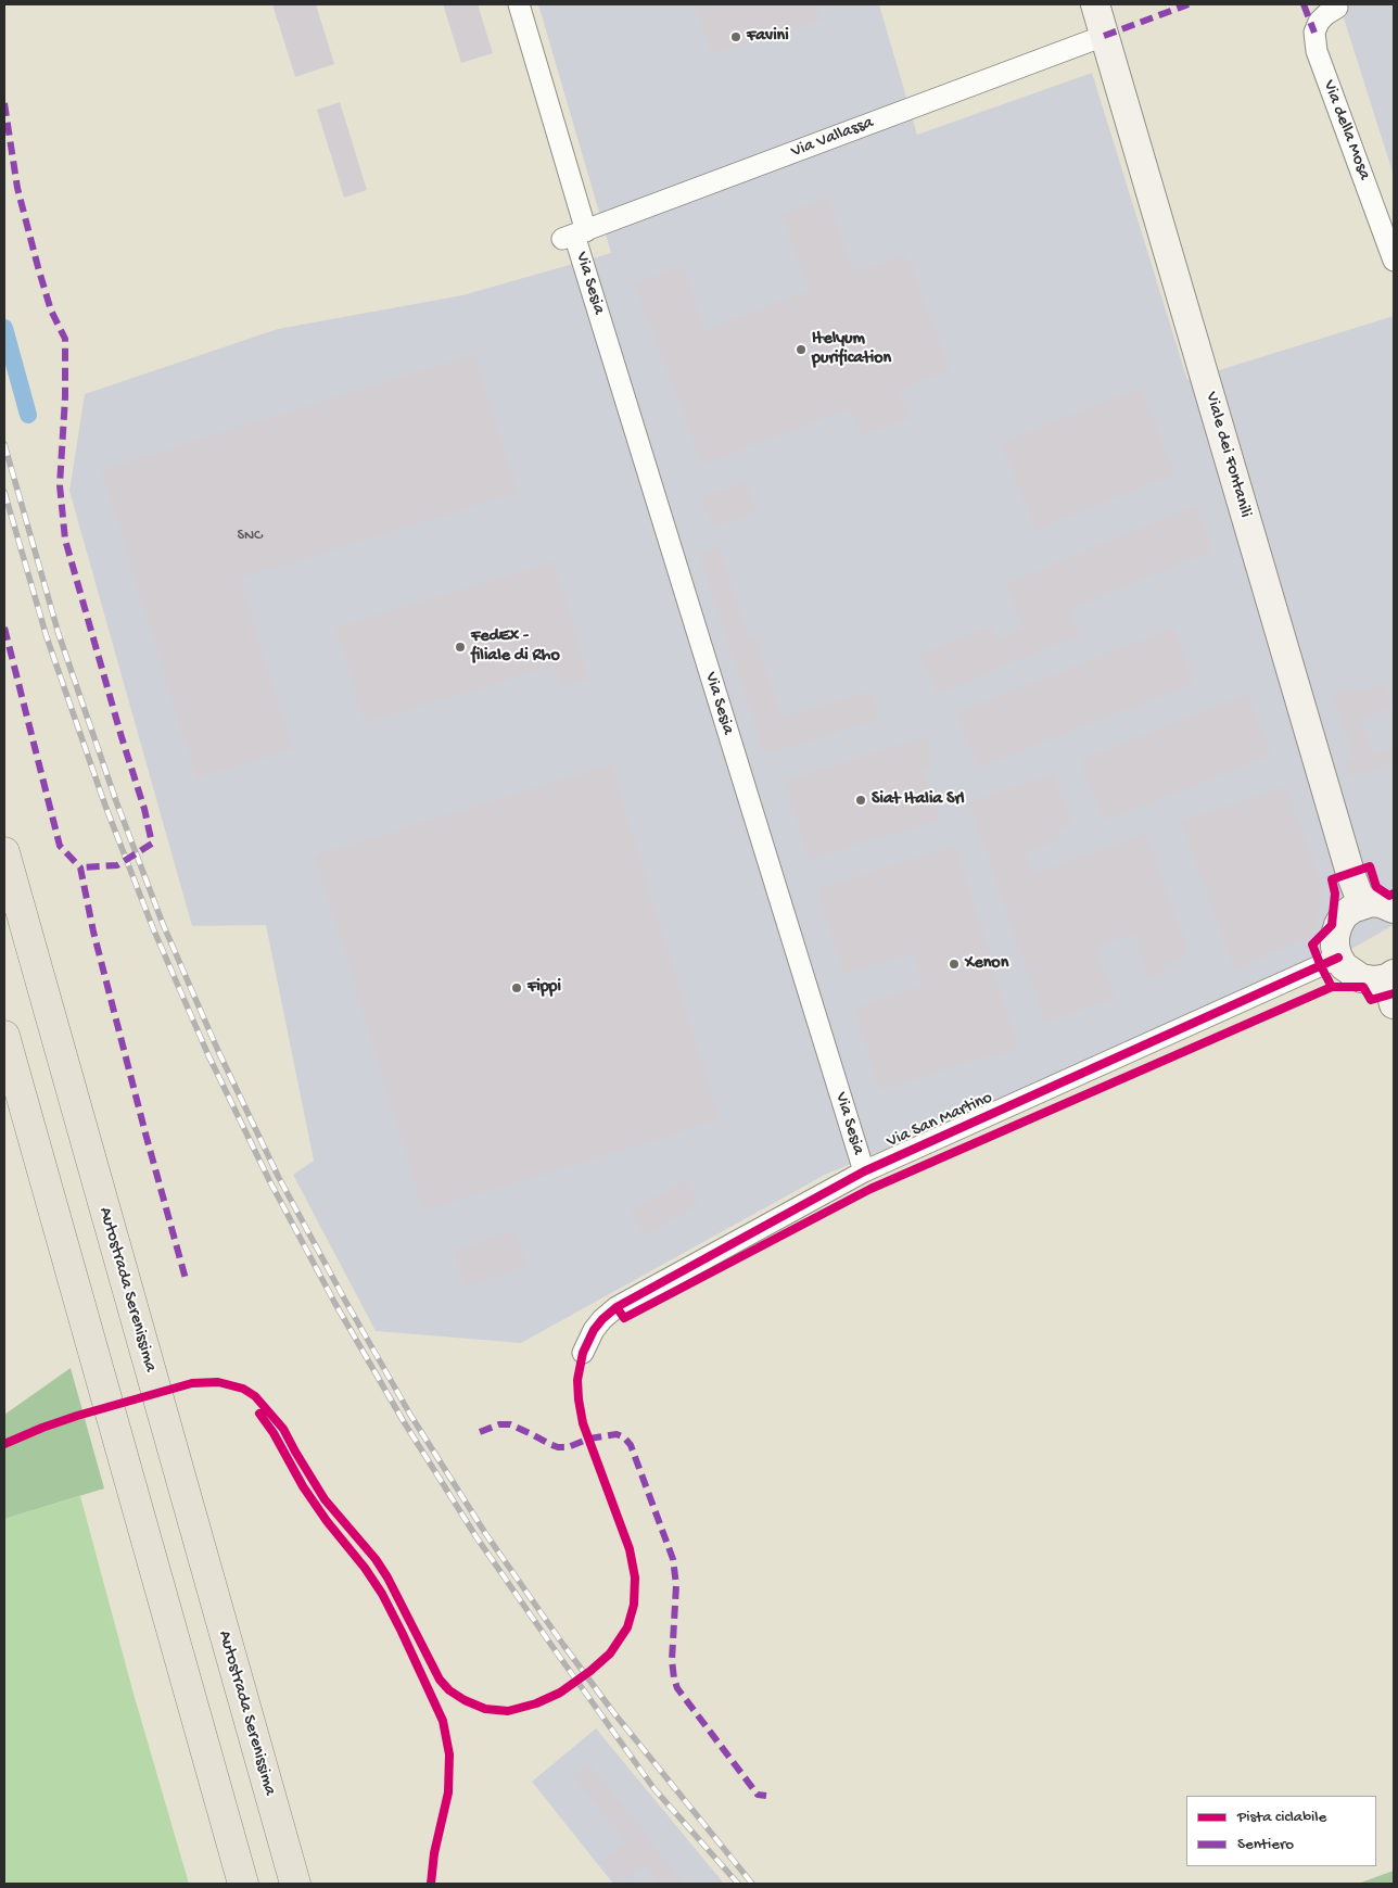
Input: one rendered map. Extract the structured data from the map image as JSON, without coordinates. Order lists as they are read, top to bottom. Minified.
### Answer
{"streets":{"highway":["Autostrada Serenissima"],"main road":["Viale dei Fontanili"],"street":["Via della Mosa","Via Vallassa","Via Sesia","Via San Martino"]},"crossings":[["Via Vallassa","Via Sesia"],["Via Vallassa","Viale dei Fontanili"],["Via Sesia","Via San Martino"]],"places":["Favini","Itelyum purification","FedEx - filiale di Rho","Siat Italia Srl","Xenon","Fippi"],"house_numbers":["SNC"],"legend":["Pista ciclabile","Sentiero"]}
